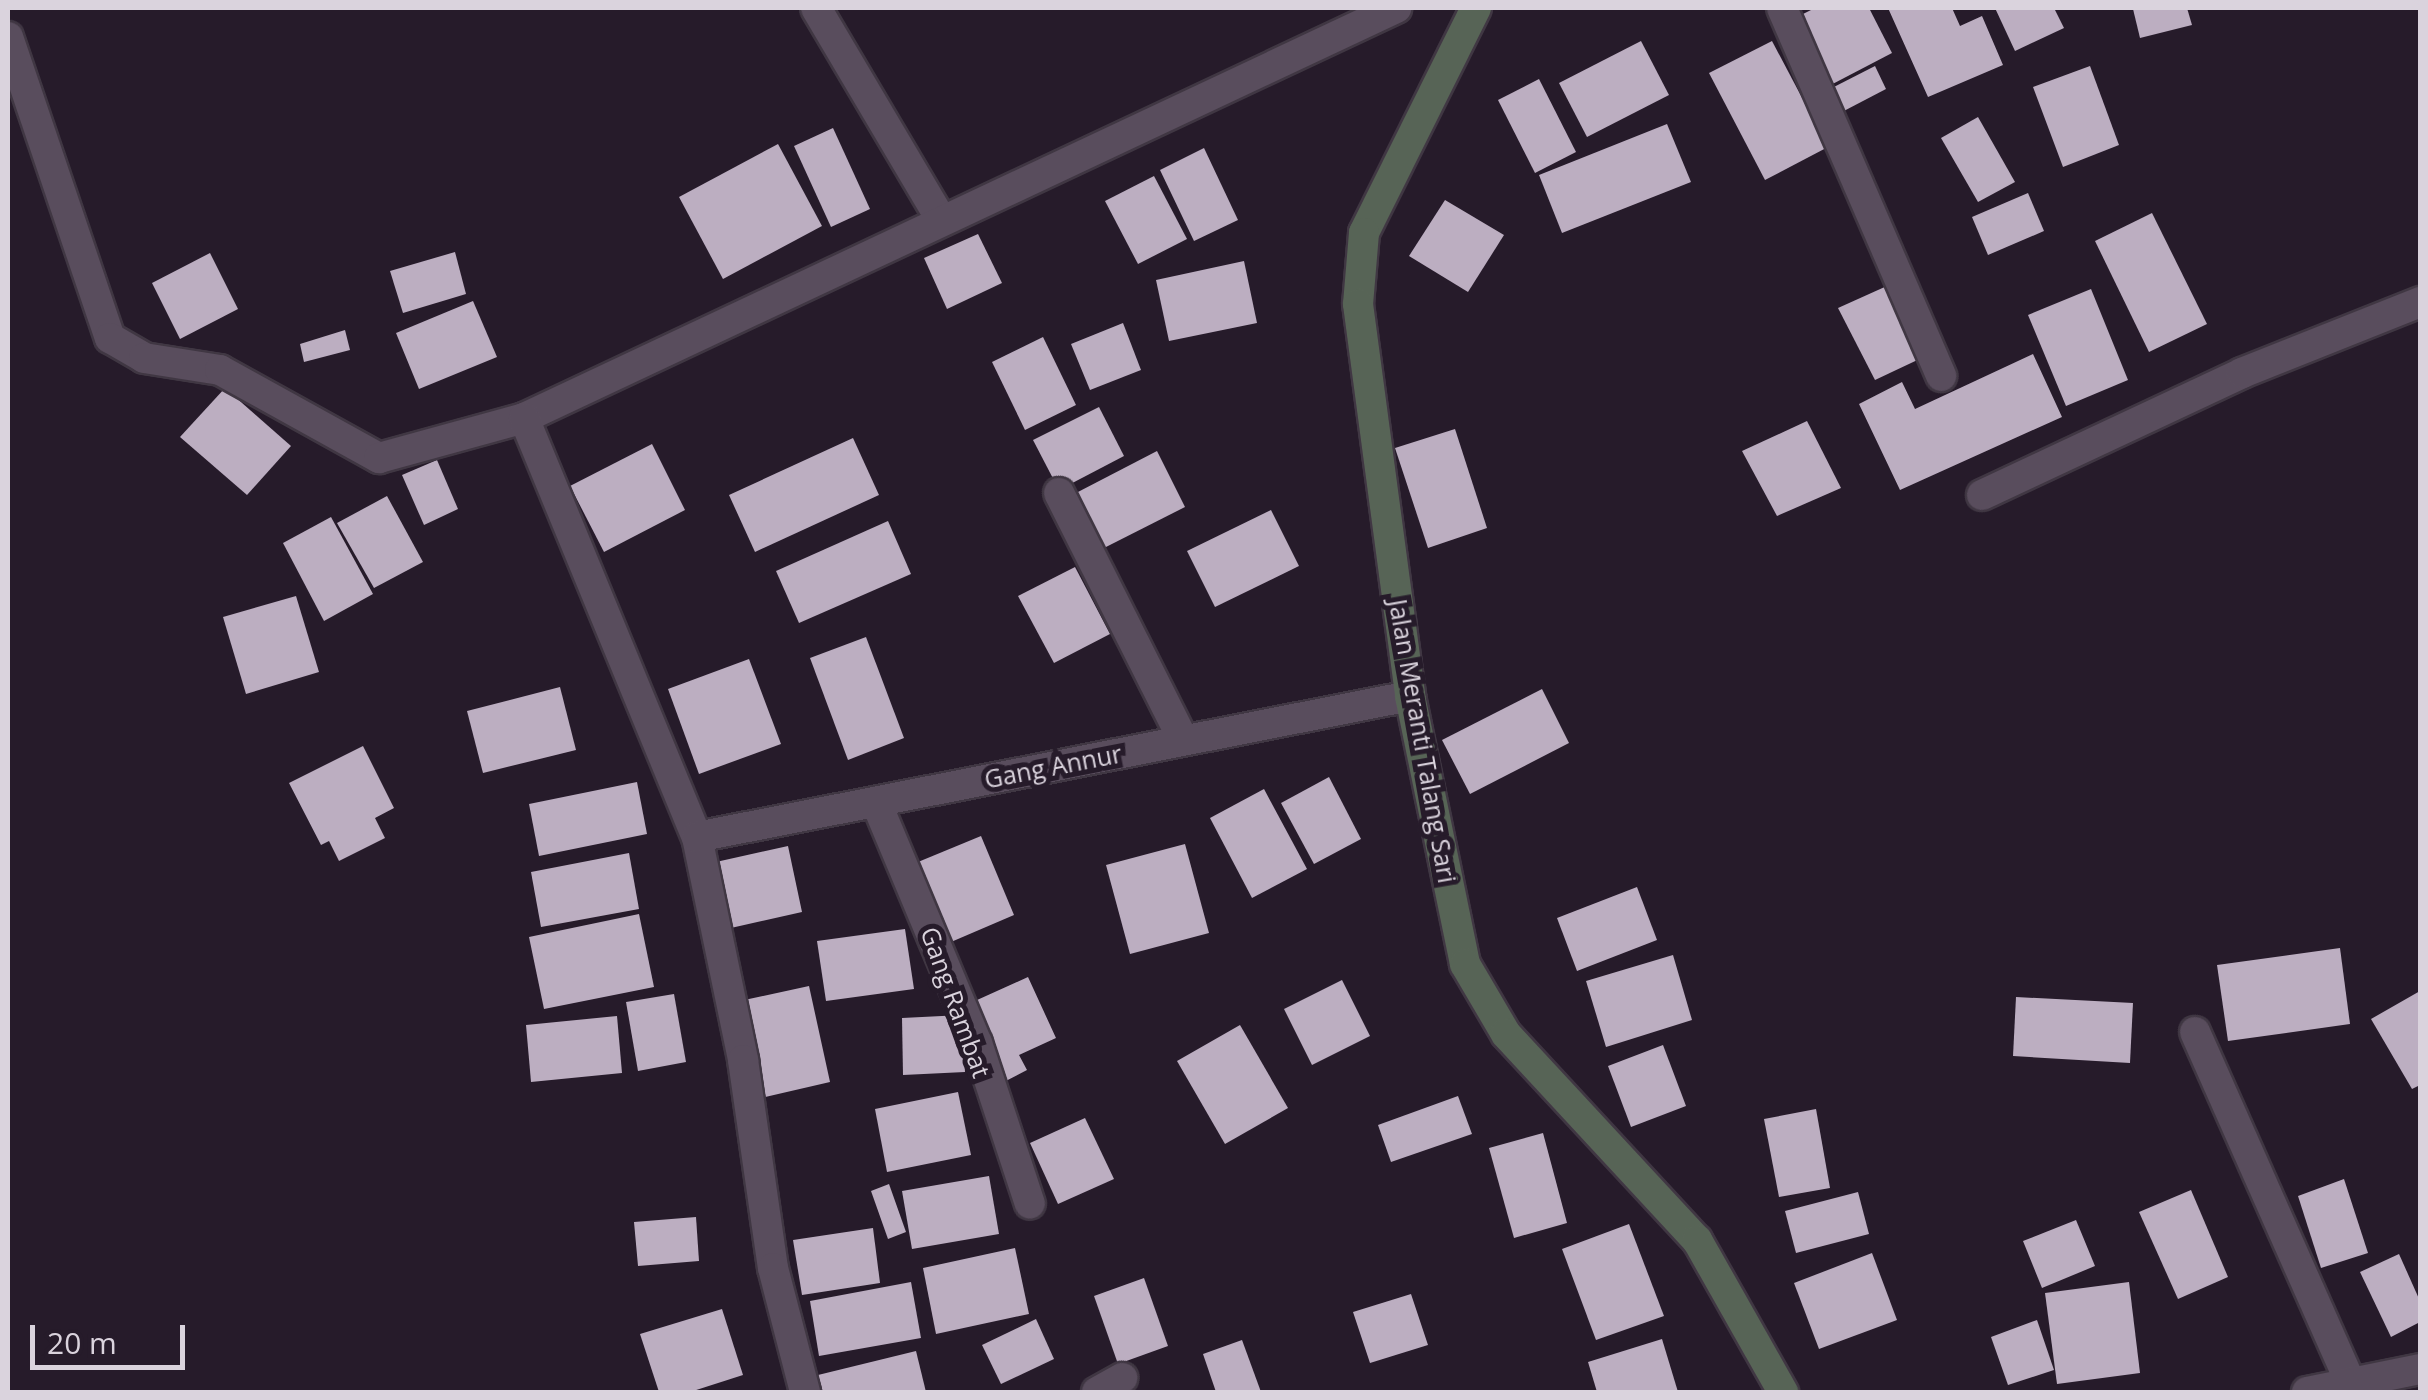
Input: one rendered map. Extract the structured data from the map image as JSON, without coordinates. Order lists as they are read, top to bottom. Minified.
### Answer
{"streets":{"street":["Jalan Meranti Talang Sari","Gang Annur","Gang Rambat"]},"crossings":[["Jalan Meranti Talang Sari","Gang Annur"],["Gang Annur","Gang Rambat"]],"scale_bar":"20 m"}
